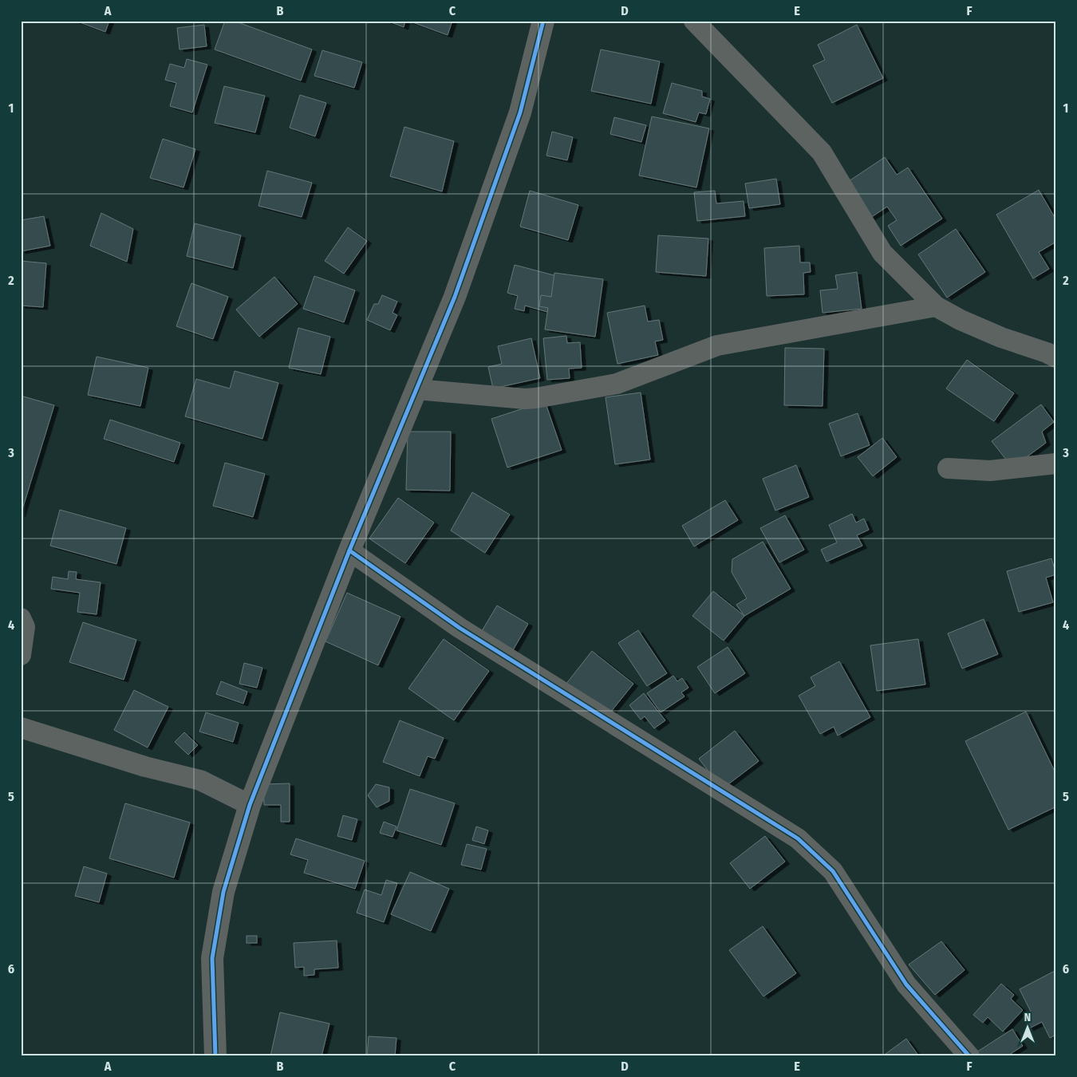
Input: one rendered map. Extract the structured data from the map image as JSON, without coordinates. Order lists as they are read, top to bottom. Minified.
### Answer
{"north":"top","grid":{"columns":["A","B","C","D","E","F"],"rows":["1","2","3","4","5","6"]}}
